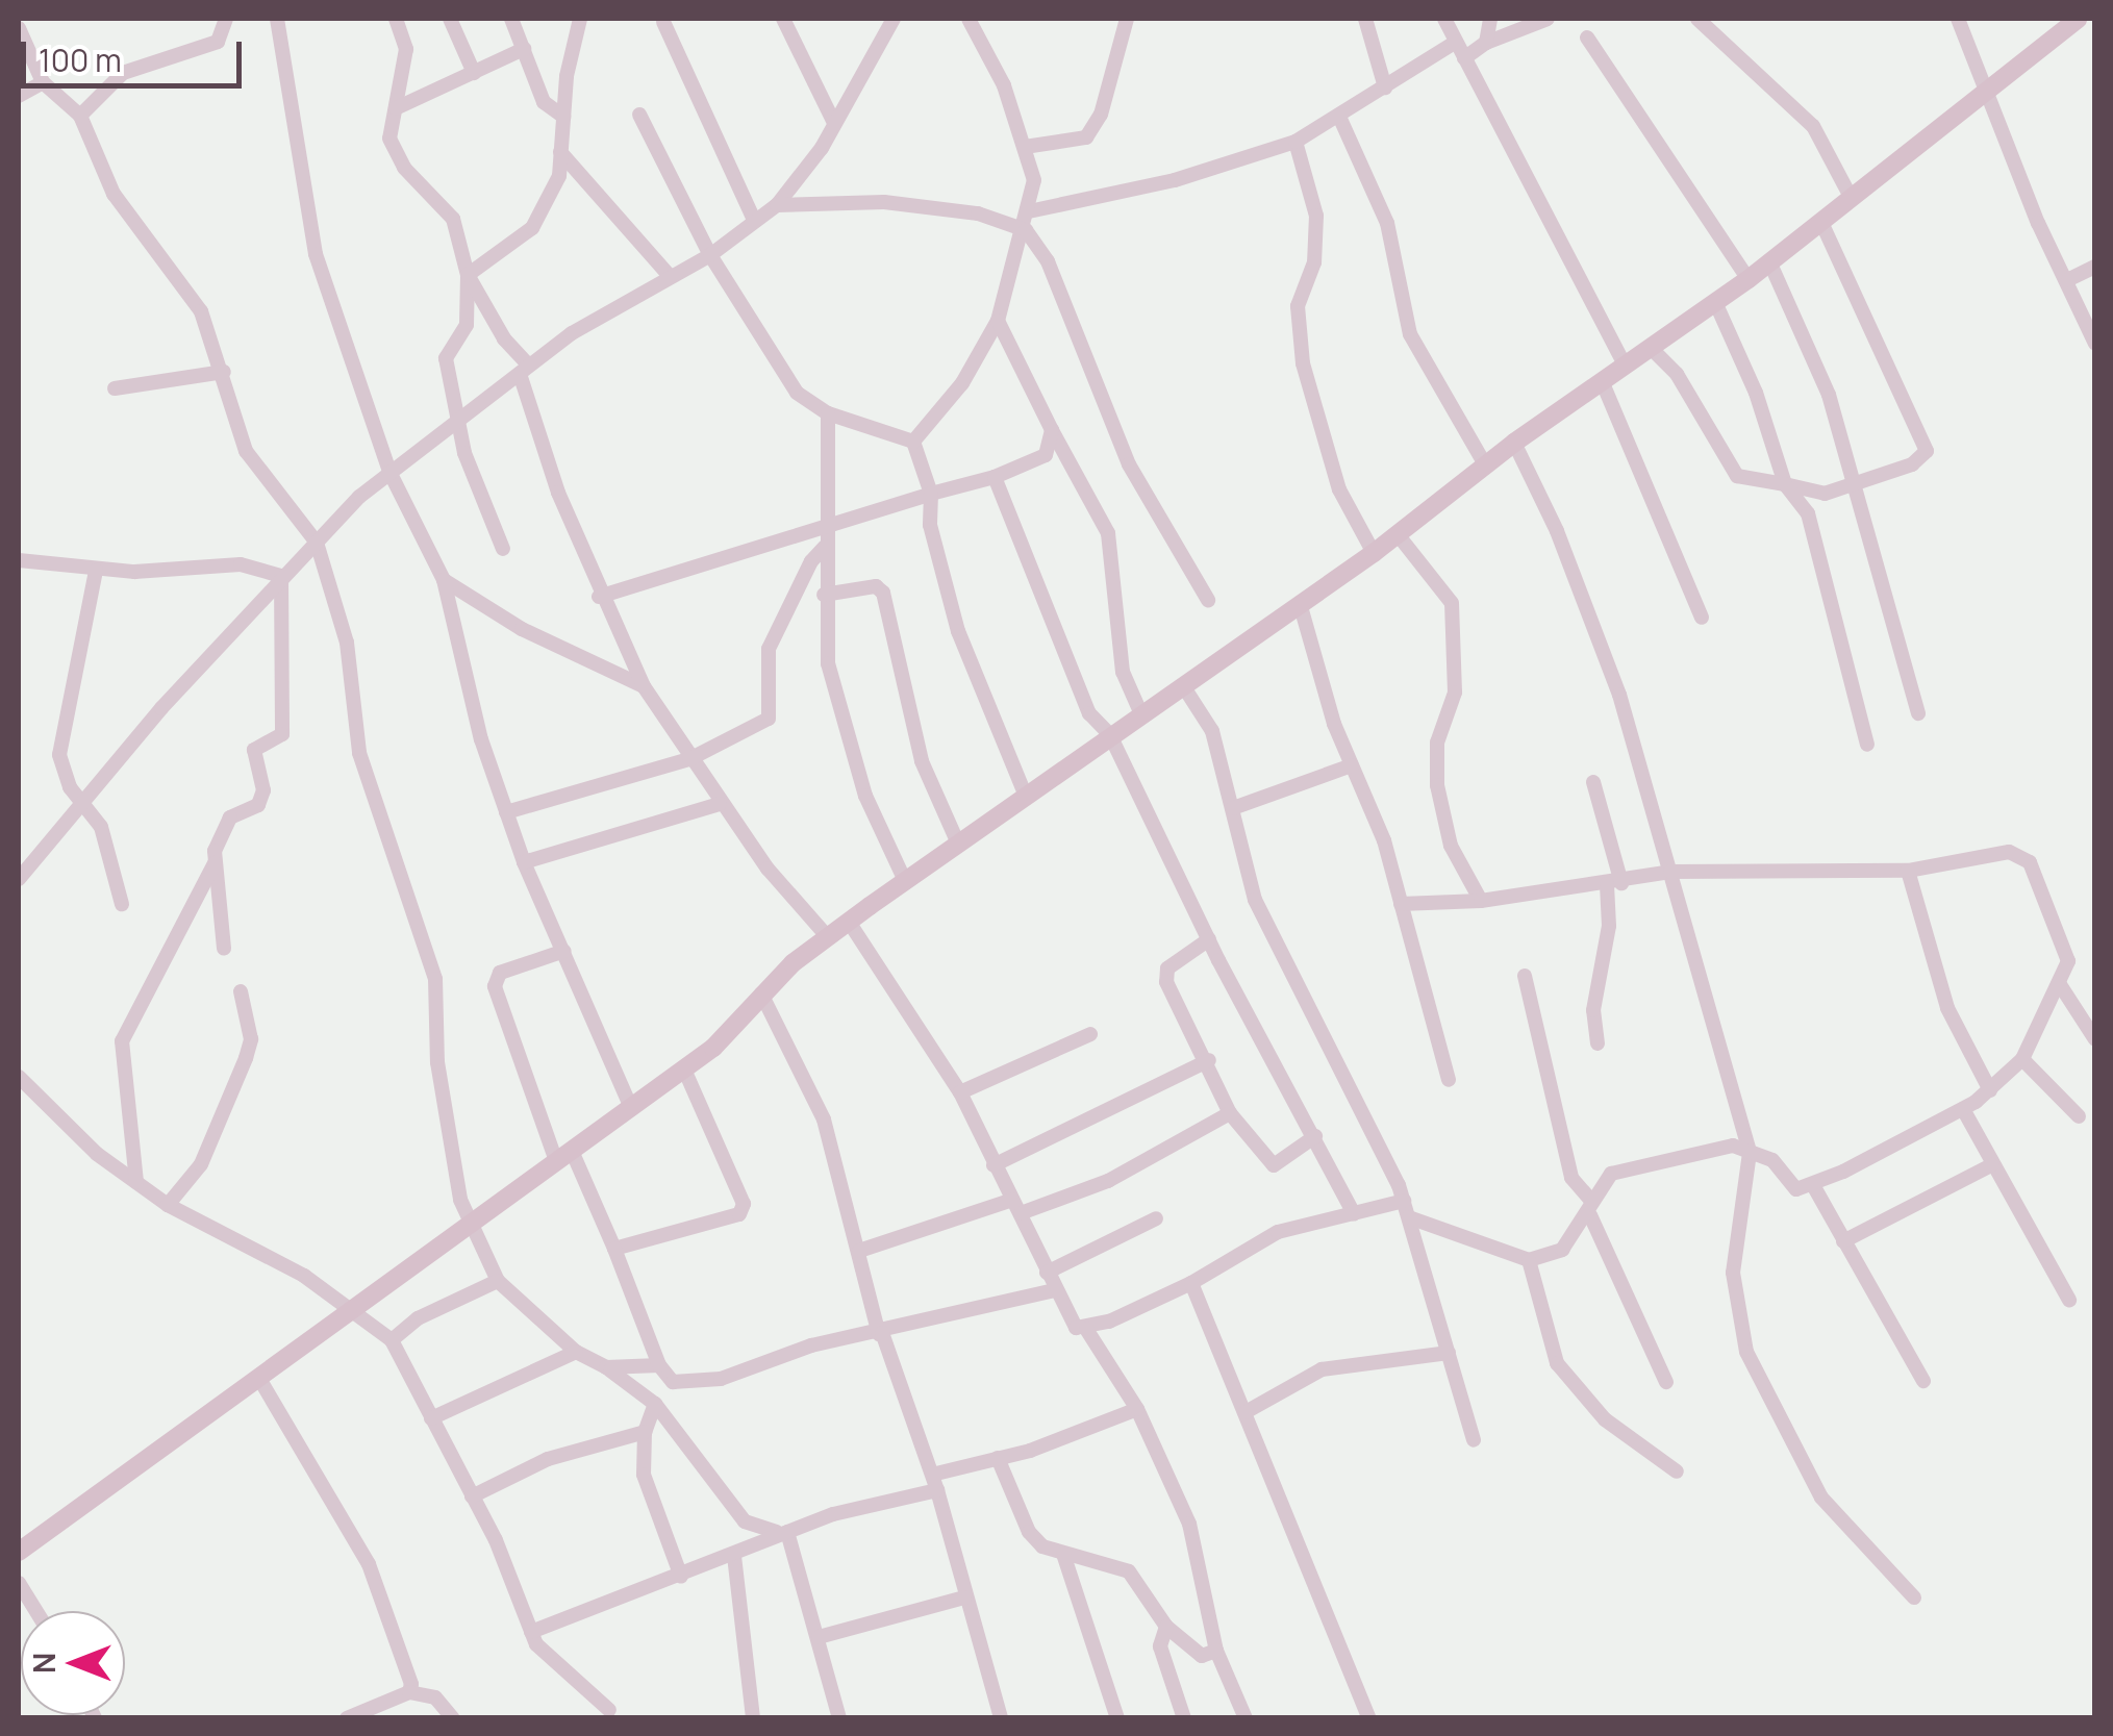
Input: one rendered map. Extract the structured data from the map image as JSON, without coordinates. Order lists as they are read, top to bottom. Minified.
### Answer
{"scale_bar":"100 m","north":"left"}
